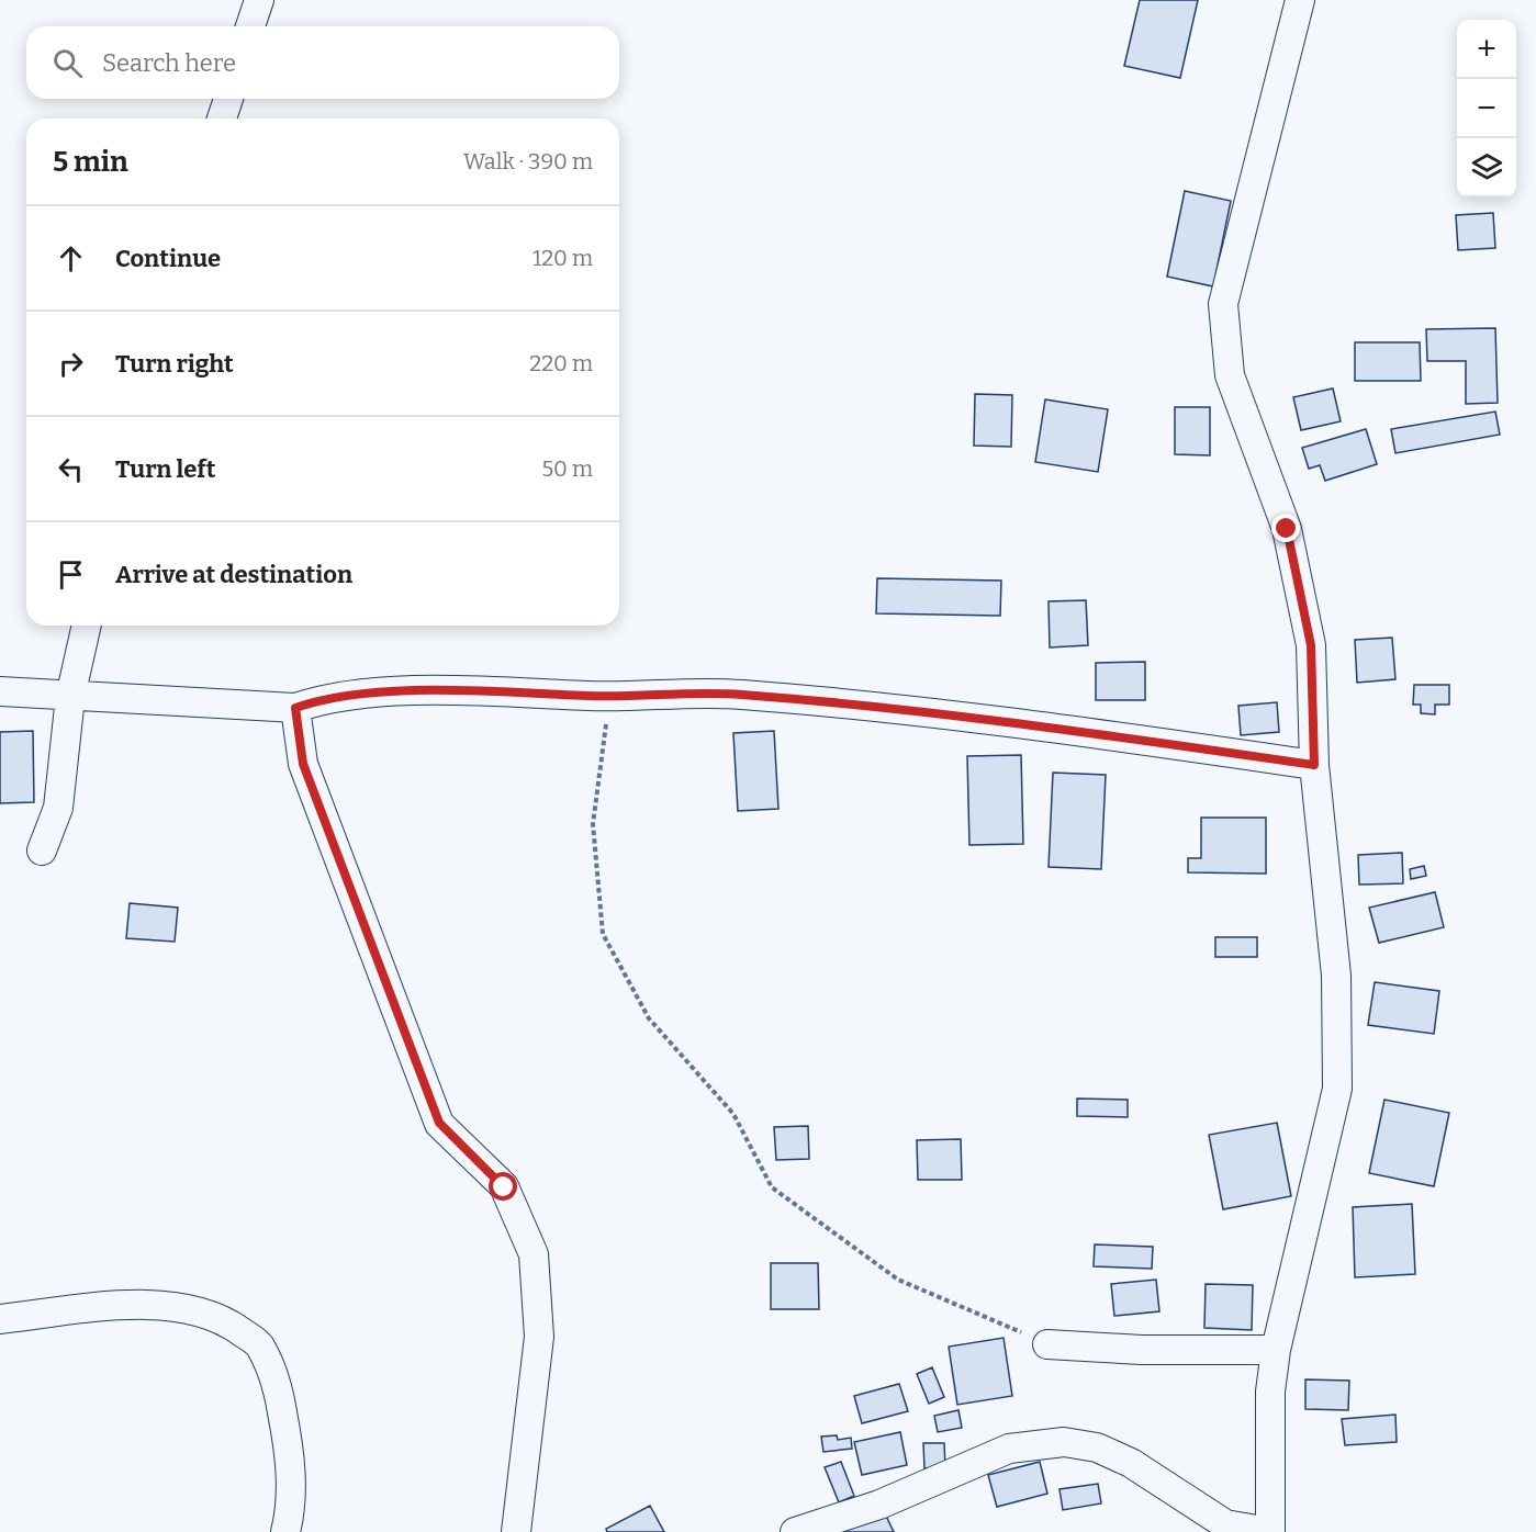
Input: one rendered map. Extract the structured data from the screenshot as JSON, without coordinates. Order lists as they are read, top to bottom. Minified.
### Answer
{"page":{"map_buttons":["+","−"],"search":"Search here","heading":["5 min","Walk · 390 m"],"list":[["Continue","120 m"],["Turn right","220 m"],["Turn left","50 m"],"Arrive at destination"]}}
